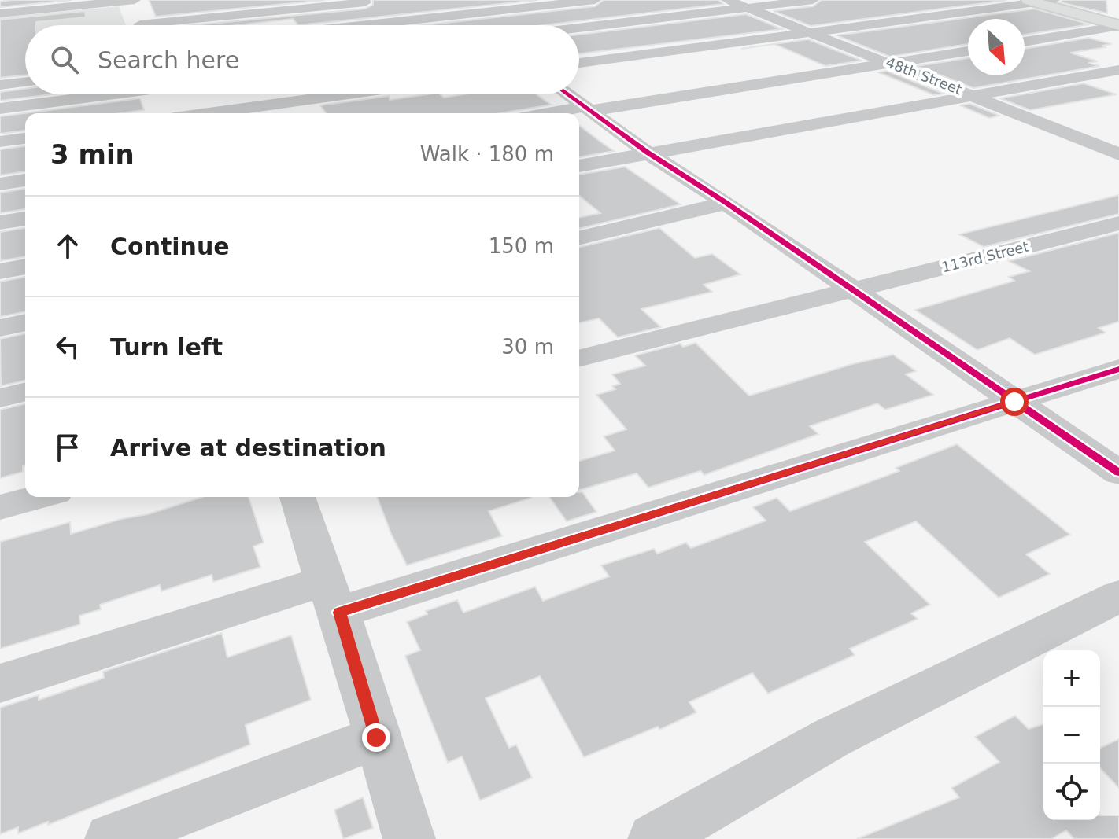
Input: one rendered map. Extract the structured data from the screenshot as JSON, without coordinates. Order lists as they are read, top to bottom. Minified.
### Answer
{"streets":{"street":["48th Street","113rd Street"]},"north":"bottom right","page":{"search":"Search here","heading":["3 min","Walk · 180 m"],"list":[["Continue","150 m"],["Turn left","30 m"],"Arrive at destination"],"map_buttons":["+","−"]}}
